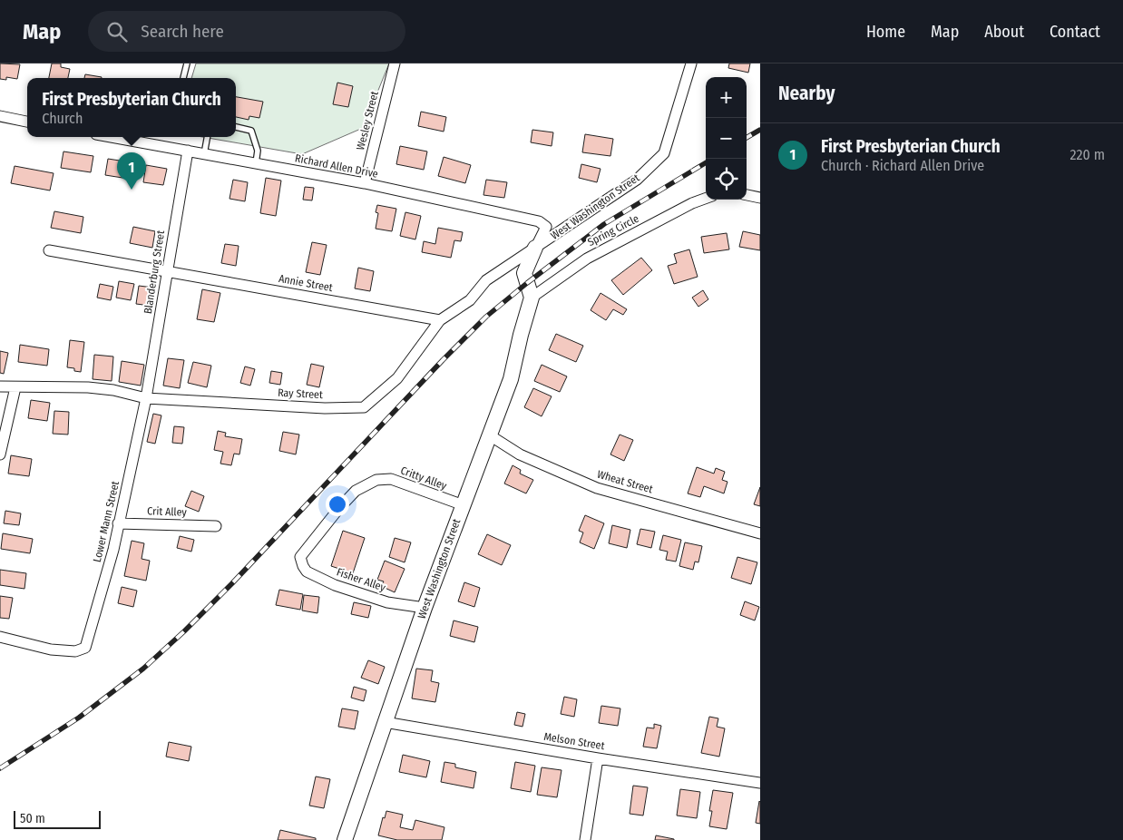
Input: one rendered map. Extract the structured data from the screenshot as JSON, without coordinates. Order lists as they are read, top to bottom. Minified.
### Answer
{"streets":{"street":["Wesley Street","Richard Allen Drive","West Washington Street","Spring Circle","Blanderburg Street","Annie Street","Ray Street","Critty Alley","Wheat Street","Crit Alley","Lower Mann Street","Fisher Alley","Melson Street"]},"crossings":[["Wesley Street","Richard Allen Drive"],["Richard Allen Drive","West Washington Street"],["Richard Allen Drive","Blanderburg Street"],["Richard Allen Drive","Ray Street"],["West Washington Street","Spring Circle"],["West Washington Street","Ray Street"],["West Washington Street","Critty Alley"],["West Washington Street","Wheat Street"],["West Washington Street","Fisher Alley"],["West Washington Street","Melson Street"],["Blanderburg Street","Annie Street"],["Blanderburg Street","Ray Street"],["Blanderburg Street","Lower Mann Street"],["Annie Street","Ray Street"],["Ray Street","Lower Mann Street"],["Critty Alley","Fisher Alley"],["Crit Alley","Lower Mann Street"]],"scale_bar":"50 m","page":{"header":"Map","search":"Search here","nav":["Home","Map","About","Contact"],"heading":"Nearby","map_buttons":["+","−"],"popup":["First Presbyterian Church","Church"],"list":[{"mark":"1","name":"First Presbyterian Church","note":"Church · Richard Allen Drive","value":"220 m"}],"pins":"1","scale":"50 m"}}
